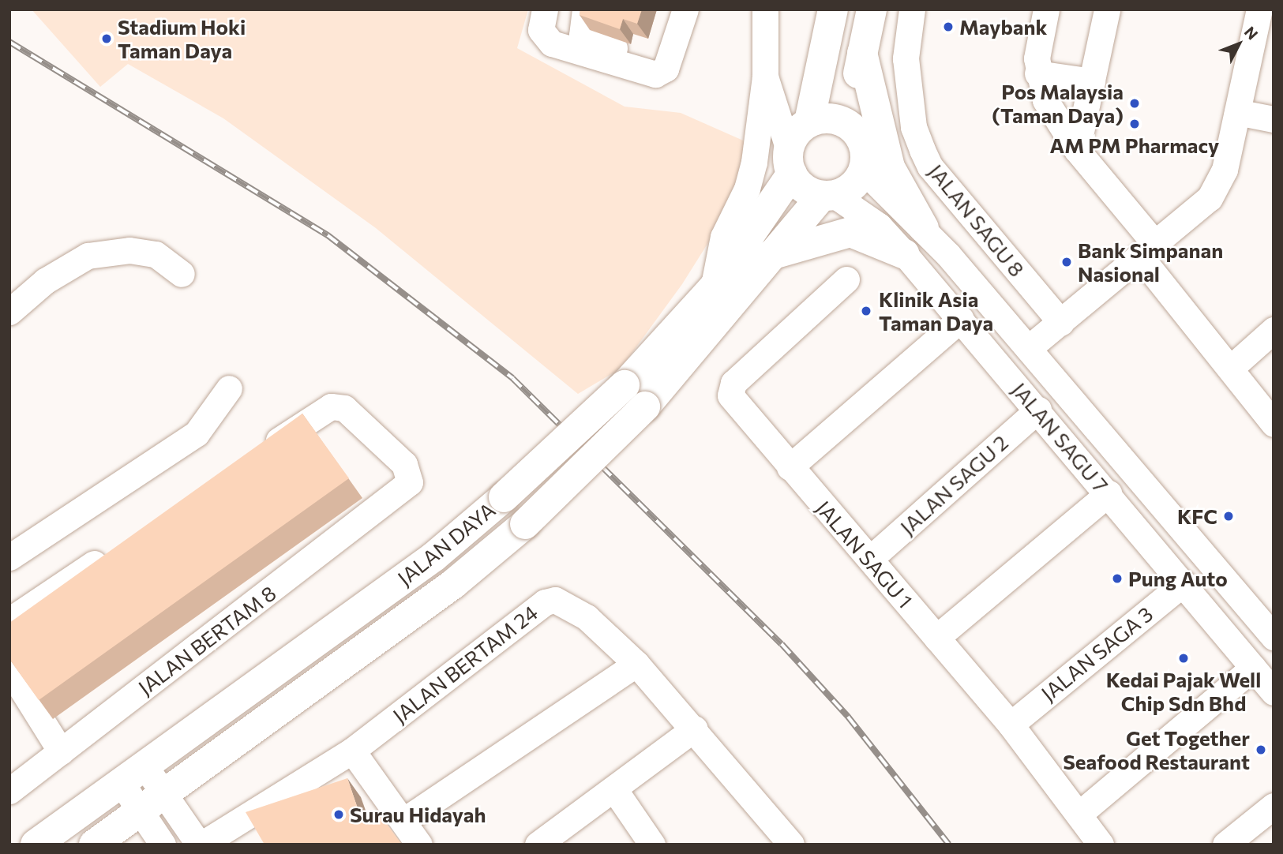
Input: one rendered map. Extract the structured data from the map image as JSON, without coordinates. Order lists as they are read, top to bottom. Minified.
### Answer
{"streets":{"main road":["JALAN DAYA"],"street":["JALAN SAGU 8","JALAN SAGU 7","JALAN SAGU 2","JALAN SAGU 1","JALAN BERTAM 8","JALAN SAGA 3","JALAN BERTAM 24"]},"crossings":[["JALAN SAGU 7","JALAN SAGU 2"],["JALAN SAGU 7","JALAN DAYA"],["JALAN SAGU 7","JALAN SAGA 3"],["JALAN SAGU 2","JALAN SAGU 1"],["JALAN SAGU 1","JALAN SAGA 3"]],"places":["Maybank","Stadium Hoki Taman Daya","Pos Malaysia (Taman Daya)","AM PM Pharmacy","Bank Simpanan Nasional","Klinik Asia Taman Daya","KFC","Pung Auto","Kedai Pajak Well Chip Sdn Bhd","Get Together Seafood Restaurant","Surau Hidayah"],"north":"top right"}
